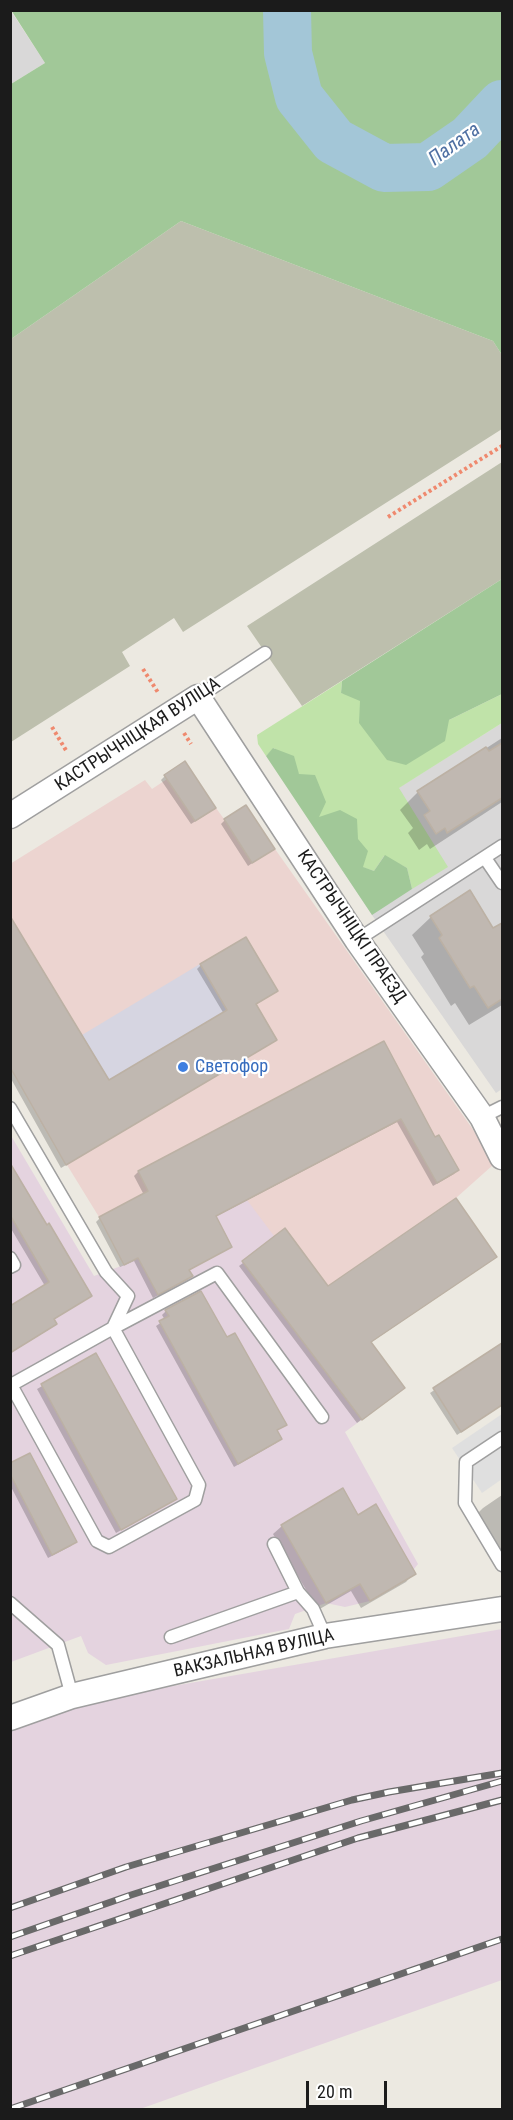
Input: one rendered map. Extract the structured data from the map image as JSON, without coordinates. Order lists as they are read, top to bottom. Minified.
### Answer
{"streets":{"street":["КАСТРЫЧНІЦКАЯ ВУЛІЦА","КАСТРЫЧНІЦКІ ПРАЕЗД","ВАКЗАЛЬНАЯ ВУЛІЦА"]},"crossings":[["КАСТРЫЧНІЦКАЯ ВУЛІЦА","КАСТРЫЧНІЦКІ ПРАЕЗД"]],"water":["Палата"],"places":["Светофор"],"scale_bar":"20 m"}
